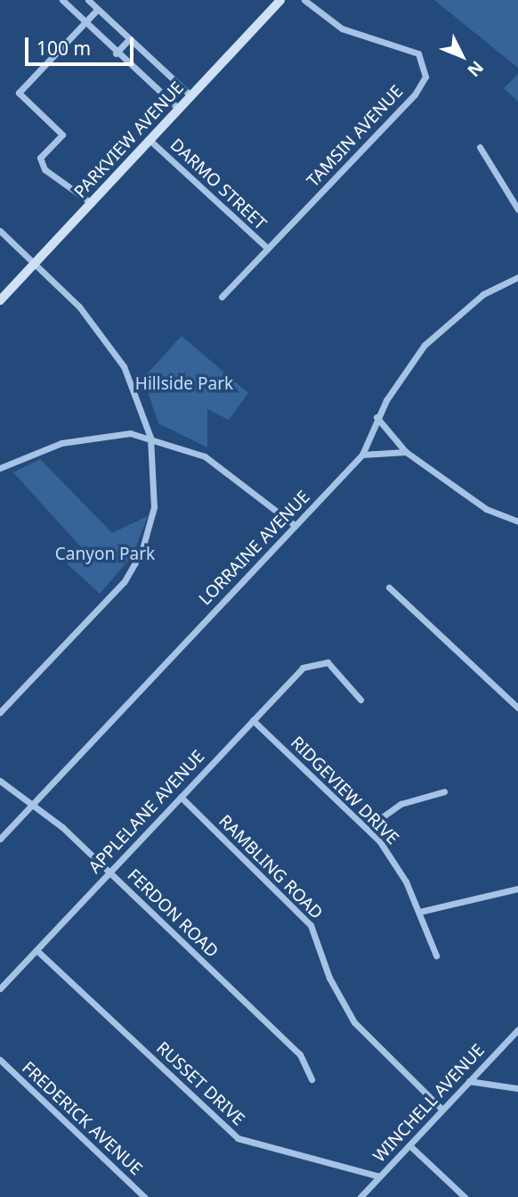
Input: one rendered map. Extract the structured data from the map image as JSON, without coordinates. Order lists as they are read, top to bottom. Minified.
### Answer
{"streets":{"street":["TAMSIN AVENUE","PARKVIEW AVENUE","DARMO STREET","LORRAINE AVENUE","RIDGEVIEW DRIVE","APPLELANE AVENUE","RAMBLING ROAD","FERDON ROAD","RUSSET DRIVE","WINCHELL AVENUE","FREDERICK AVENUE"]},"crossings":[["TAMSIN AVENUE","DARMO STREET"],["PARKVIEW AVENUE","DARMO STREET"],["LORRAINE AVENUE","FERDON ROAD"],["RIDGEVIEW DRIVE","APPLELANE AVENUE"],["APPLELANE AVENUE","RAMBLING ROAD"],["APPLELANE AVENUE","FERDON ROAD"],["APPLELANE AVENUE","RUSSET DRIVE"],["RAMBLING ROAD","WINCHELL AVENUE"],["RUSSET DRIVE","WINCHELL AVENUE"]],"parks":["Hillside Park","Canyon Park"],"scale_bar":"100 m","north":"bottom right"}
